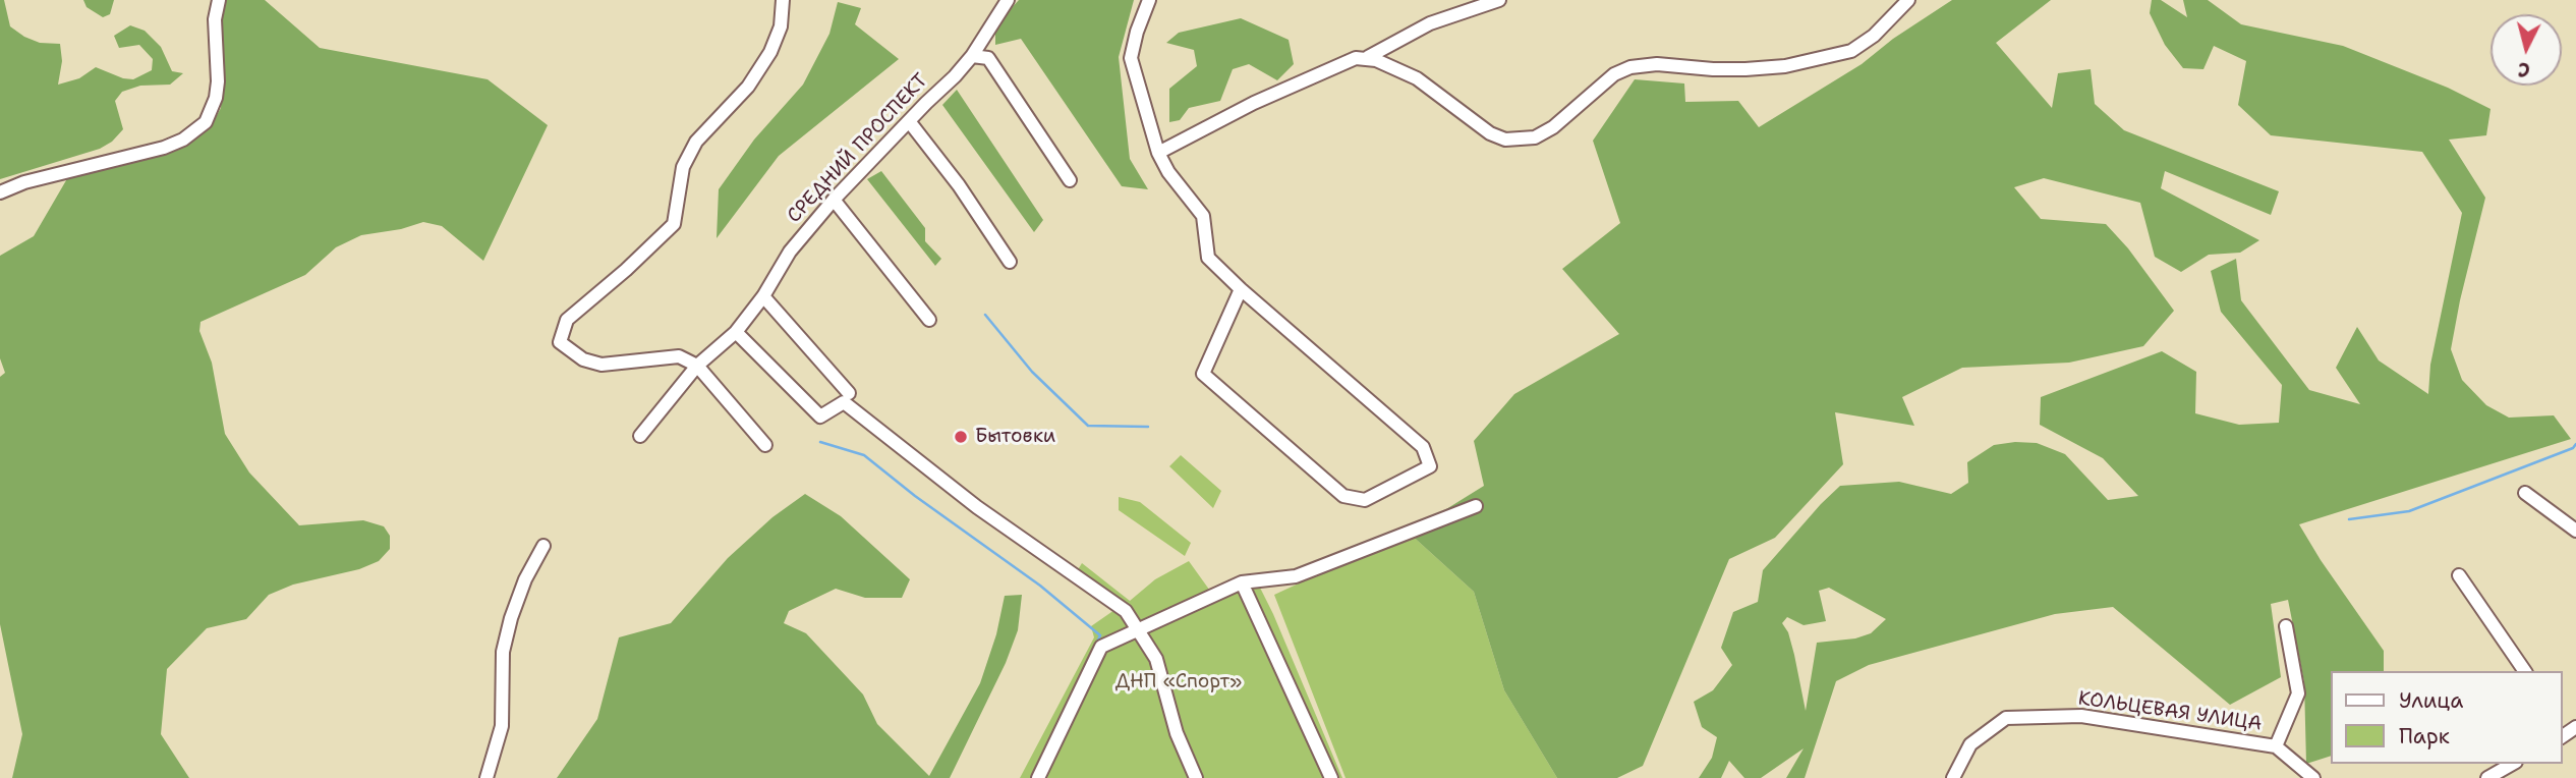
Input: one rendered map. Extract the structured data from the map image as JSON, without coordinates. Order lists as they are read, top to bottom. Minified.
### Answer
{"streets":{"street":["СРЕДНИЙ ПРОСПЕКТ","КОЛЬЦЕВАЯ УЛИЦА"]},"parks":["ДНП «Спорт»"],"places":["Бытовки"],"legend":["Улица","Парк"],"north":"bottom"}
